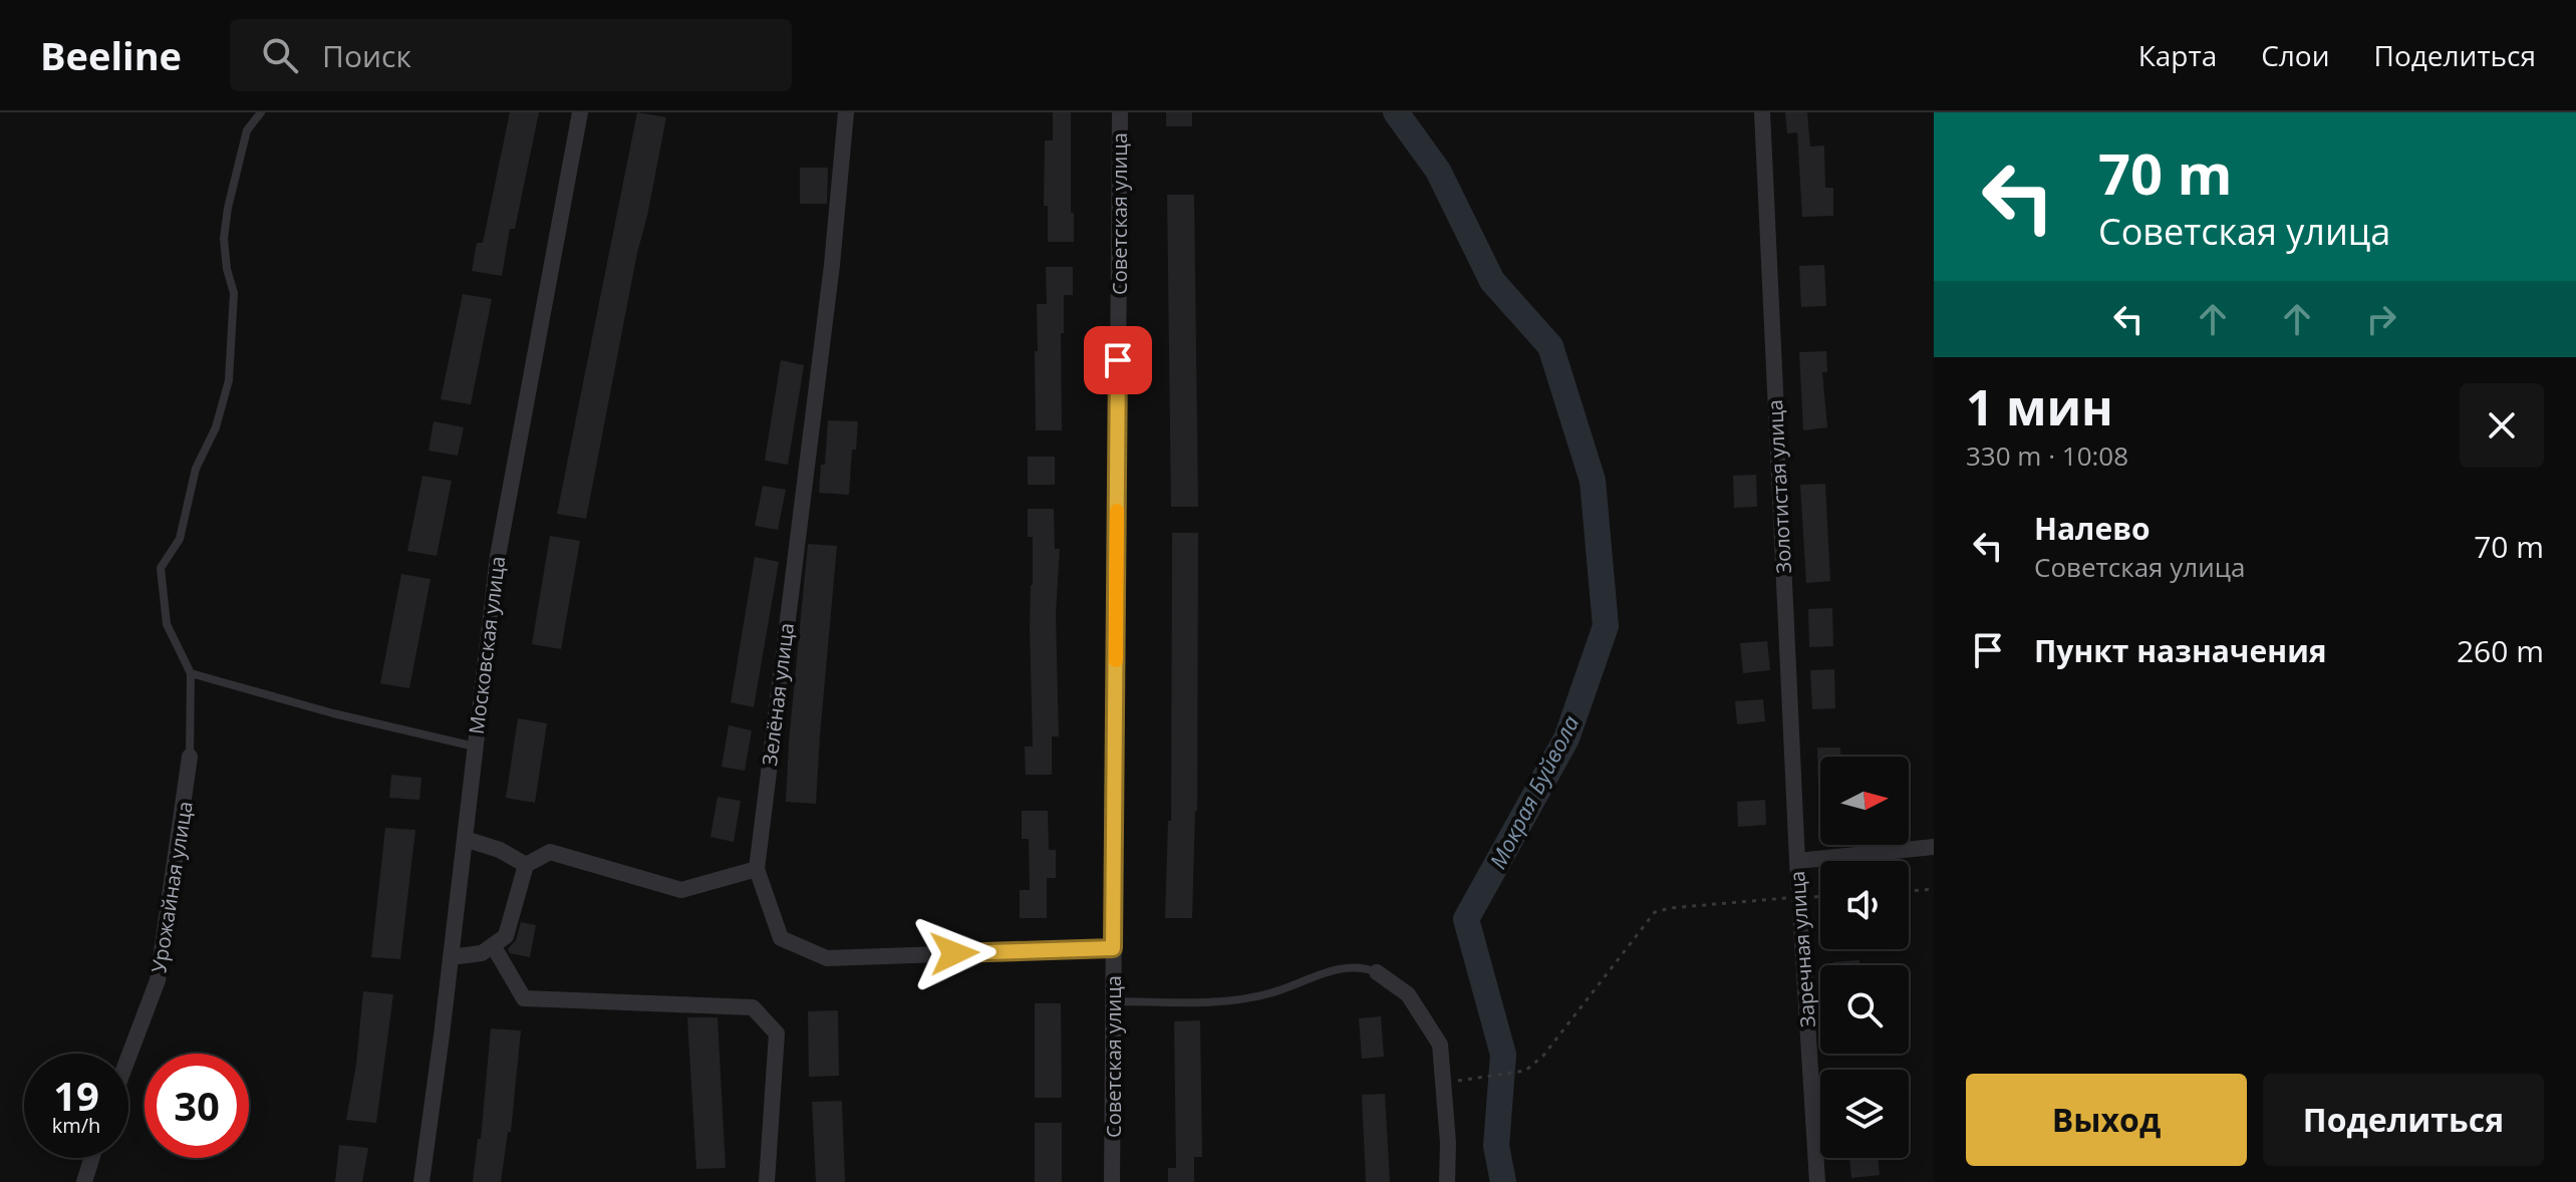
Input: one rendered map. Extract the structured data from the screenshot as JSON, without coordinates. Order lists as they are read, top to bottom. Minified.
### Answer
{"streets":{"street":["Советская улица","Золотистая улица","Московская улица","Зелёная улица","Урожайная улица","Заречная улица"]},"crossings":[["Советская улица","Зелёная улица"],["Золотистая улица","Заречная улица"]],"water":["Мокрая Буйвола"],"north":"right","page":{"header":"Beeline","search":"Поиск","nav":["Карта","Слои","Поделиться"],"turn":["70 m","Советская улица"],"heading":["1 мин","330 m · 10:08"],"list":[{"name":"Налево","note":"Советская улица","value":"70 m"},{"name":"Пункт назначения","value":"260 m"}],"speed":"19 km/h","limit":"30","buttons":["Выход","Поделиться"]}}
